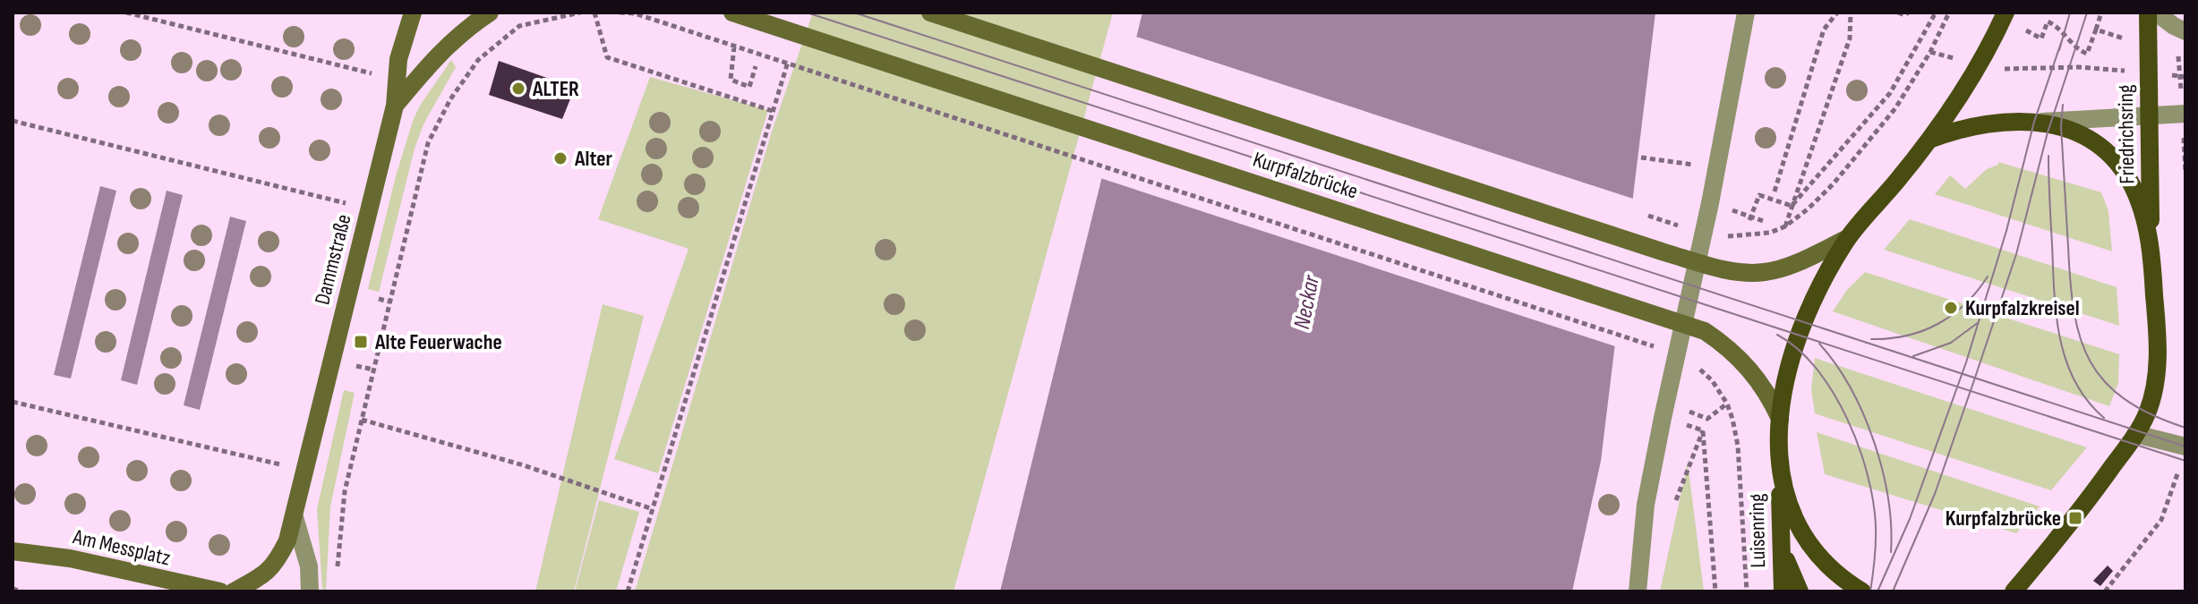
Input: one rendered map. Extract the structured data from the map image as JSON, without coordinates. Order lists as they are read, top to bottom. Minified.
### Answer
{"streets":{"main road":["Friedrichsring","Kurpfalzbrücke","Dammstraße","Luisenring","Am Messplatz"]},"water":["Neckar"],"places":{"other":["ALTER","Alter","Kurpfalzkreisel"],"transit":["Alte Feuerwache","Kurpfalzbrücke"]}}
